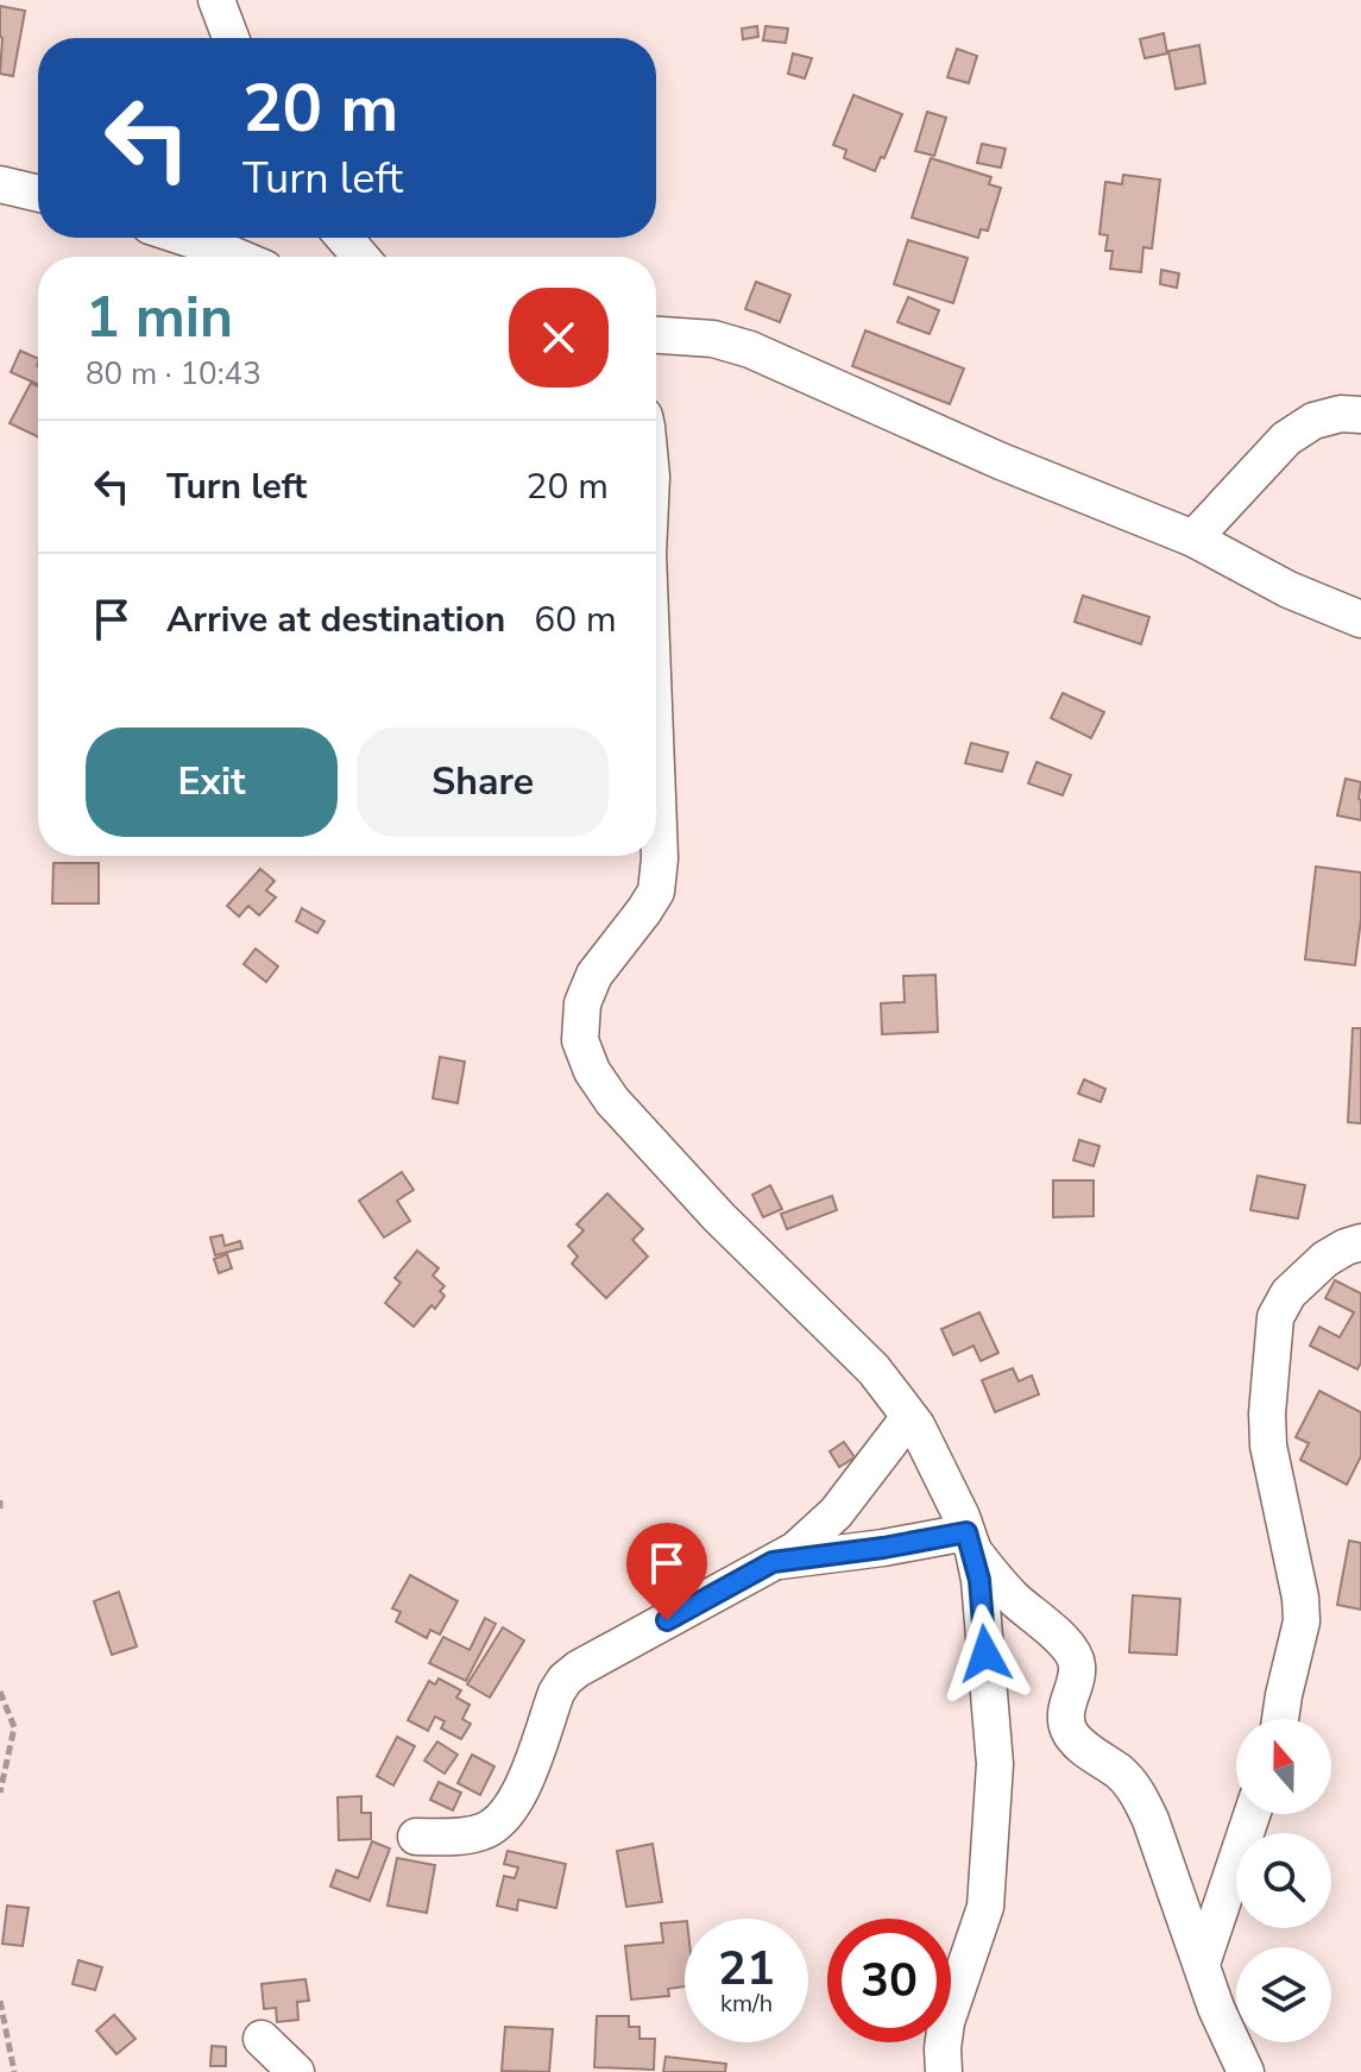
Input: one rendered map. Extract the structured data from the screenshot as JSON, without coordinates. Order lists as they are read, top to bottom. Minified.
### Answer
{"north":"top","page":{"turn":["20 m","Turn left"],"heading":["1 min","80 m · 10:43"],"list":[{"name":"Turn left","value":"20 m"},{"name":"Arrive at destination","value":"60 m"}],"buttons":["Exit","Share"],"speed":"21 km/h","limit":"30"}}
